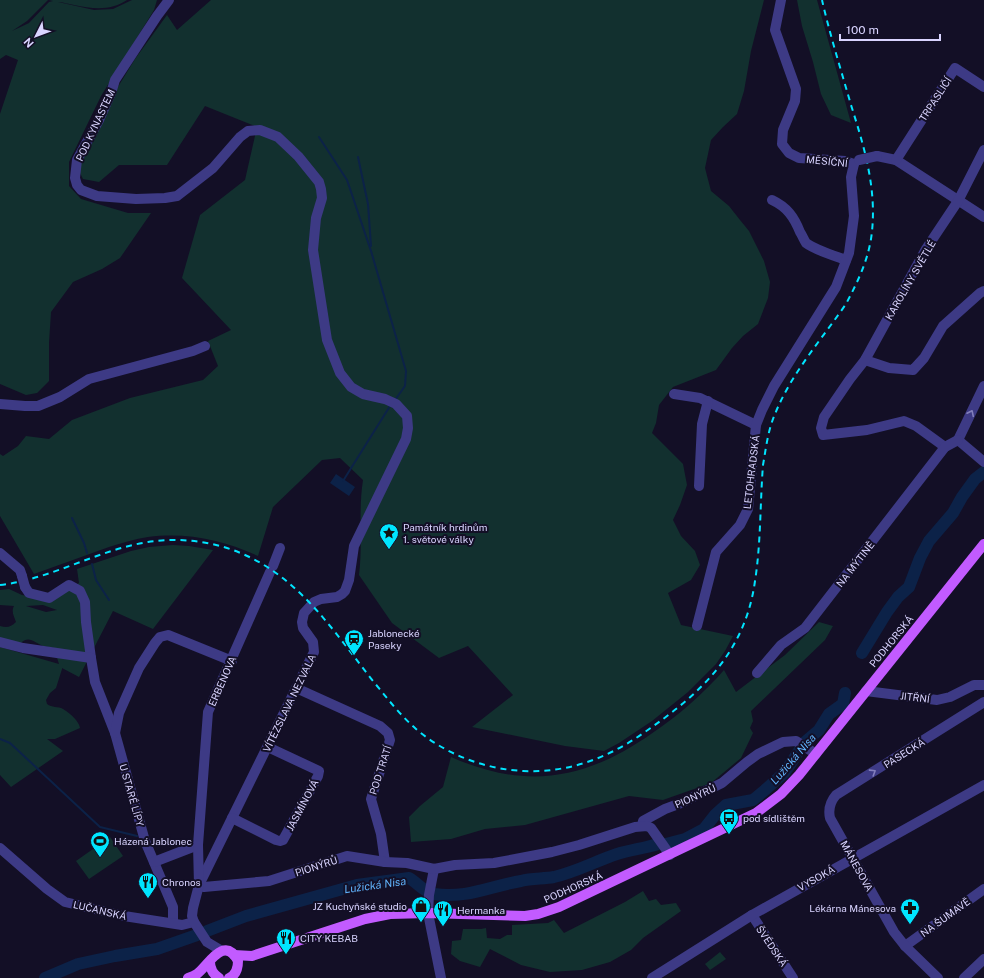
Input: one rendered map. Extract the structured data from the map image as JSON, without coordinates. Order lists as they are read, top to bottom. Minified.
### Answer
{"streets":{"main road":["PODHORSKÁ"],"street":["TRPASLIČÍ","POD KYNASTEM","MĚSÍČNÍ","KAROLÍNY SVĚTLÉ","LETOHRADSKÁ","NA MÝTINĚ","ERBENOVA","JITŘNÍ","VÍTĚZSLAVA NEZVALA","PASECKÁ","POD TRATÍ","U STARÉ LÍPY","PIONÝRŮ","JASMÍNOVÁ","MÁNESOVA","VYSOKÁ","LUČANSKÁ","NA ŠUMAVĚ","ŠVÉDSKÁ"]},"crossings":[["TRPASLIČÍ","MĚSÍČNÍ"],["POD KYNASTEM","VÍTĚZSLAVA NEZVALA"],["MĚSÍČNÍ","KAROLÍNY SVĚTLÉ"],["MĚSÍČNÍ","LETOHRADSKÁ"],["KAROLÍNY SVĚTLÉ","NA MÝTINĚ"],["PODHORSKÁ","JITŘNÍ"],["PODHORSKÁ","PIONÝRŮ"],["ERBENOVA","VÍTĚZSLAVA NEZVALA"],["ERBENOVA","U STARÉ LÍPY"],["ERBENOVA","PIONÝRŮ"],["VÍTĚZSLAVA NEZVALA","POD TRATÍ"],["VÍTĚZSLAVA NEZVALA","PIONÝRŮ"],["VÍTĚZSLAVA NEZVALA","JASMÍNOVÁ"],["PASECKÁ","MÁNESOVA"],["POD TRATÍ","PIONÝRŮ"],["U STARÉ LÍPY","LUČANSKÁ"],["MÁNESOVA","VYSOKÁ"],["MÁNESOVA","NA ŠUMAVĚ"],["VYSOKÁ","ŠVÉDSKÁ"]],"one_way":["PASECKÁ"],"water":["Lužická Nisa"],"places":{"place":["Památník hrdinům 1. světové války"],"station":["Jablonecké Paseky"],"bus stop":["pod sídlištěm"],"sports":["Házená Jablonec"],"restaurant":["Chronos","Hermanka","CITY KEBAB"],"shop":["JZ Kuchyňské studio"],"pharmacy":["Lékárna Mánesova"]},"scale_bar":"100 m","north":"bottom left"}
